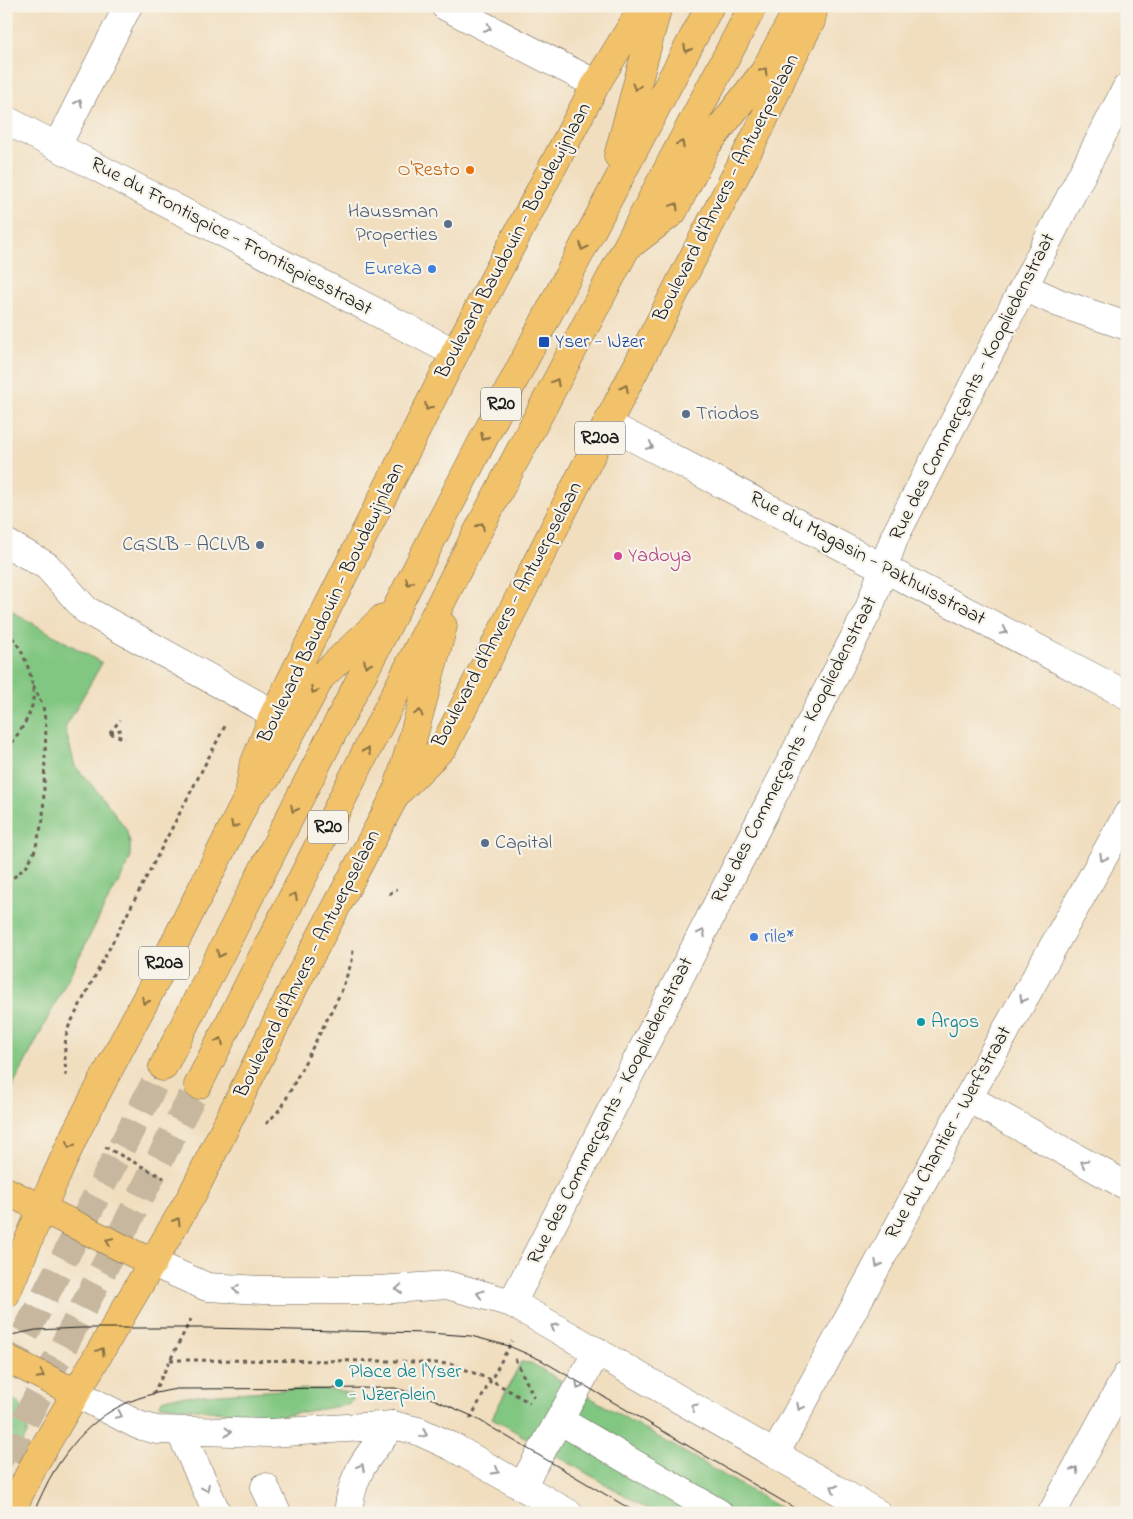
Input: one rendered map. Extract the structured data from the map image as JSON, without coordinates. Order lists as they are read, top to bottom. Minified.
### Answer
{"streets":{"main road":["Boulevard d'Anvers - Antwerpselaan","Boulevard Baudouin - Boudewijnlaan","R20","R20a"],"street":["Rue du Frontispice - Frontispiesstraat","Rue des Commerçants - Koopliedenstraat","Rue du Magasin - Pakhuisstraat","Rue du Chantier - Werfstraat"]},"crossings":[["Boulevard d'Anvers - Antwerpselaan","Rue du Magasin - Pakhuisstraat"],["Rue du Frontispice - Frontispiesstraat","Boulevard Baudouin - Boudewijnlaan"],["Rue des Commerçants - Koopliedenstraat","Rue du Magasin - Pakhuisstraat"]],"one_way":["Rue des Commerçants - Koopliedenstraat","Rue du Magasin - Pakhuisstraat","Rue du Chantier - Werfstraat"],"places":{"other":["O'Resto","Haussman Properties","Eureka","Triodos","CGSLB - ACLVB","Yadoya","Capital","rile*","Argos","Place de l'Yser - IJzerplein"],"transit":["Yser - IJzer"]}}
